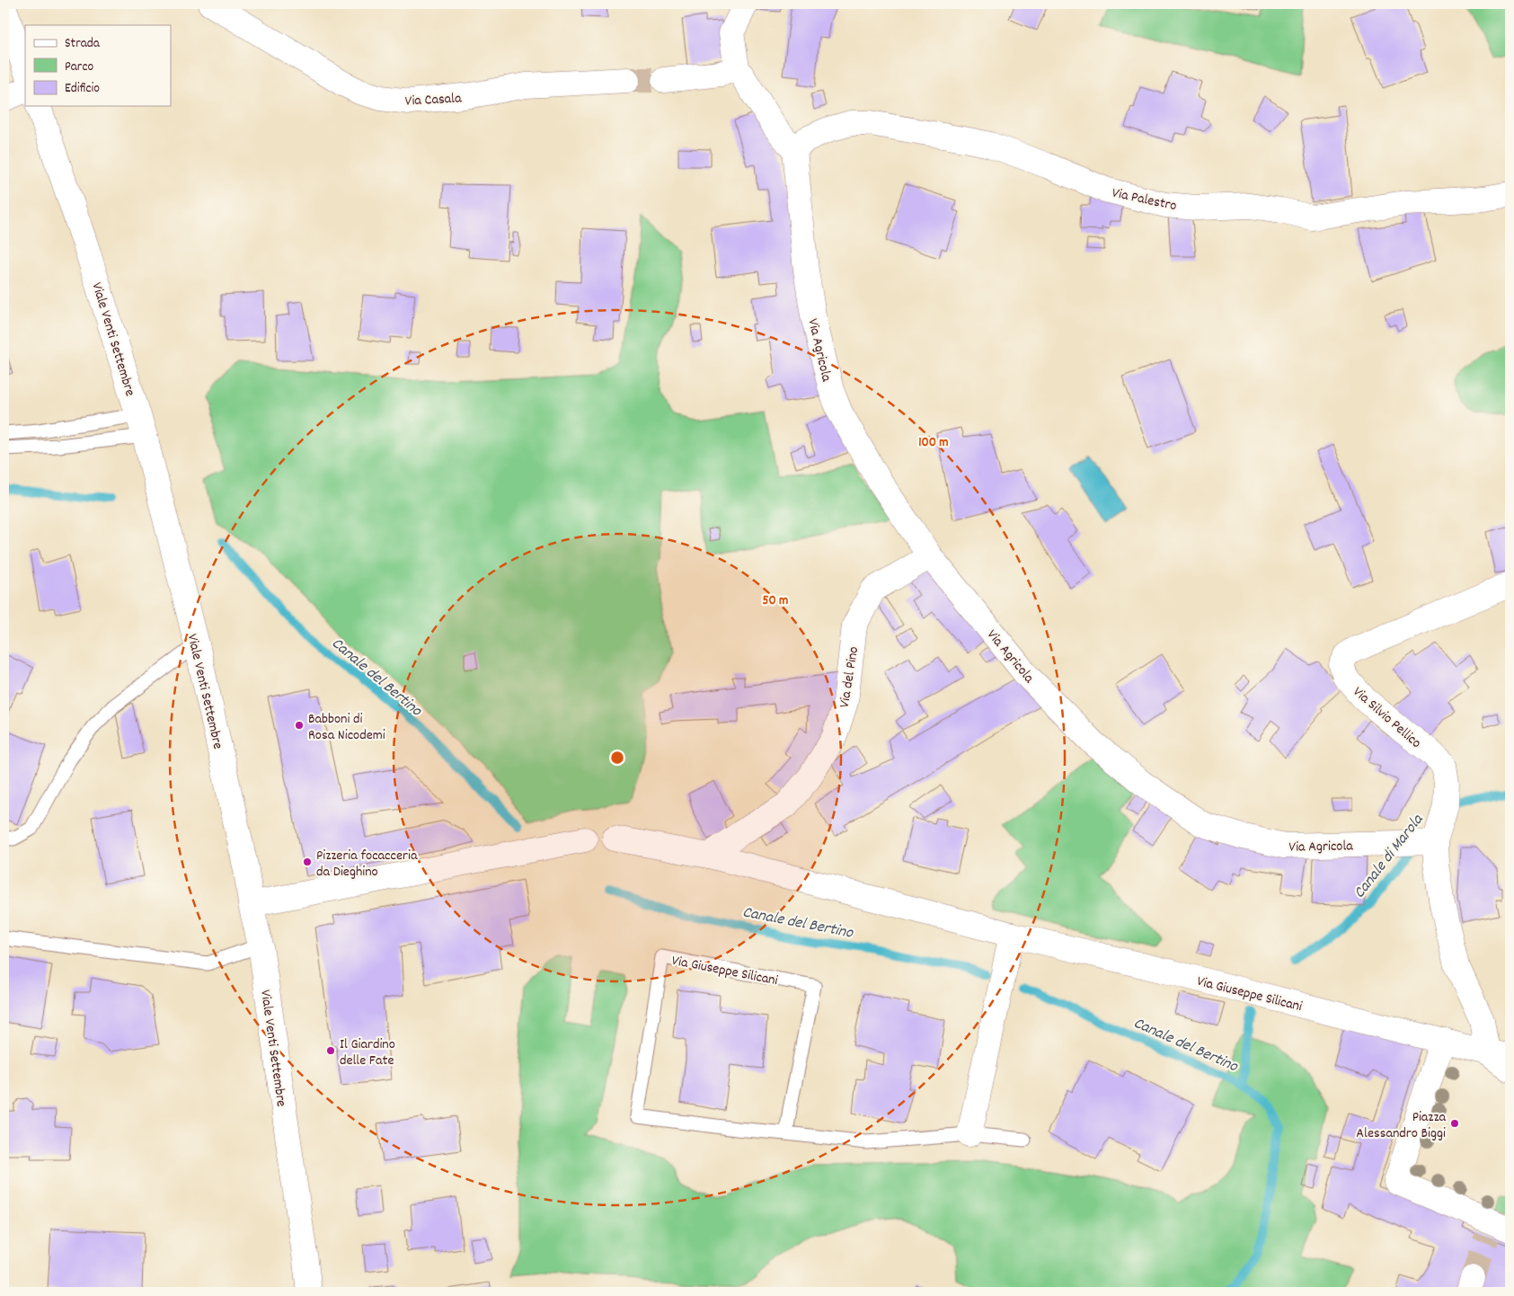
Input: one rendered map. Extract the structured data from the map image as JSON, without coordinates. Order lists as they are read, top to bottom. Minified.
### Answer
{"streets":{"street":["Via Casala","Via Palestro","Viale Venti Settembre","Via Agricola","Via del Pino","Via Silvio Pellico","Via Giuseppe Silicani"]},"crossings":[["Via Palestro","Via Agricola"],["Via Agricola","Via del Pino"],["Via Agricola","Via Silvio Pellico"],["Via del Pino","Via Giuseppe Silicani"]],"water":["Canale del Bertino","Canale di Marola"],"places":["Babboni di Rosa Nicodemi","Pizzeria focacceria da Dieghino","Il Giardino delle Fate","Piazza Alessandro Biggi"],"legend":["Strada","Parco","Edificio"],"rings":["100 m","50 m"]}
